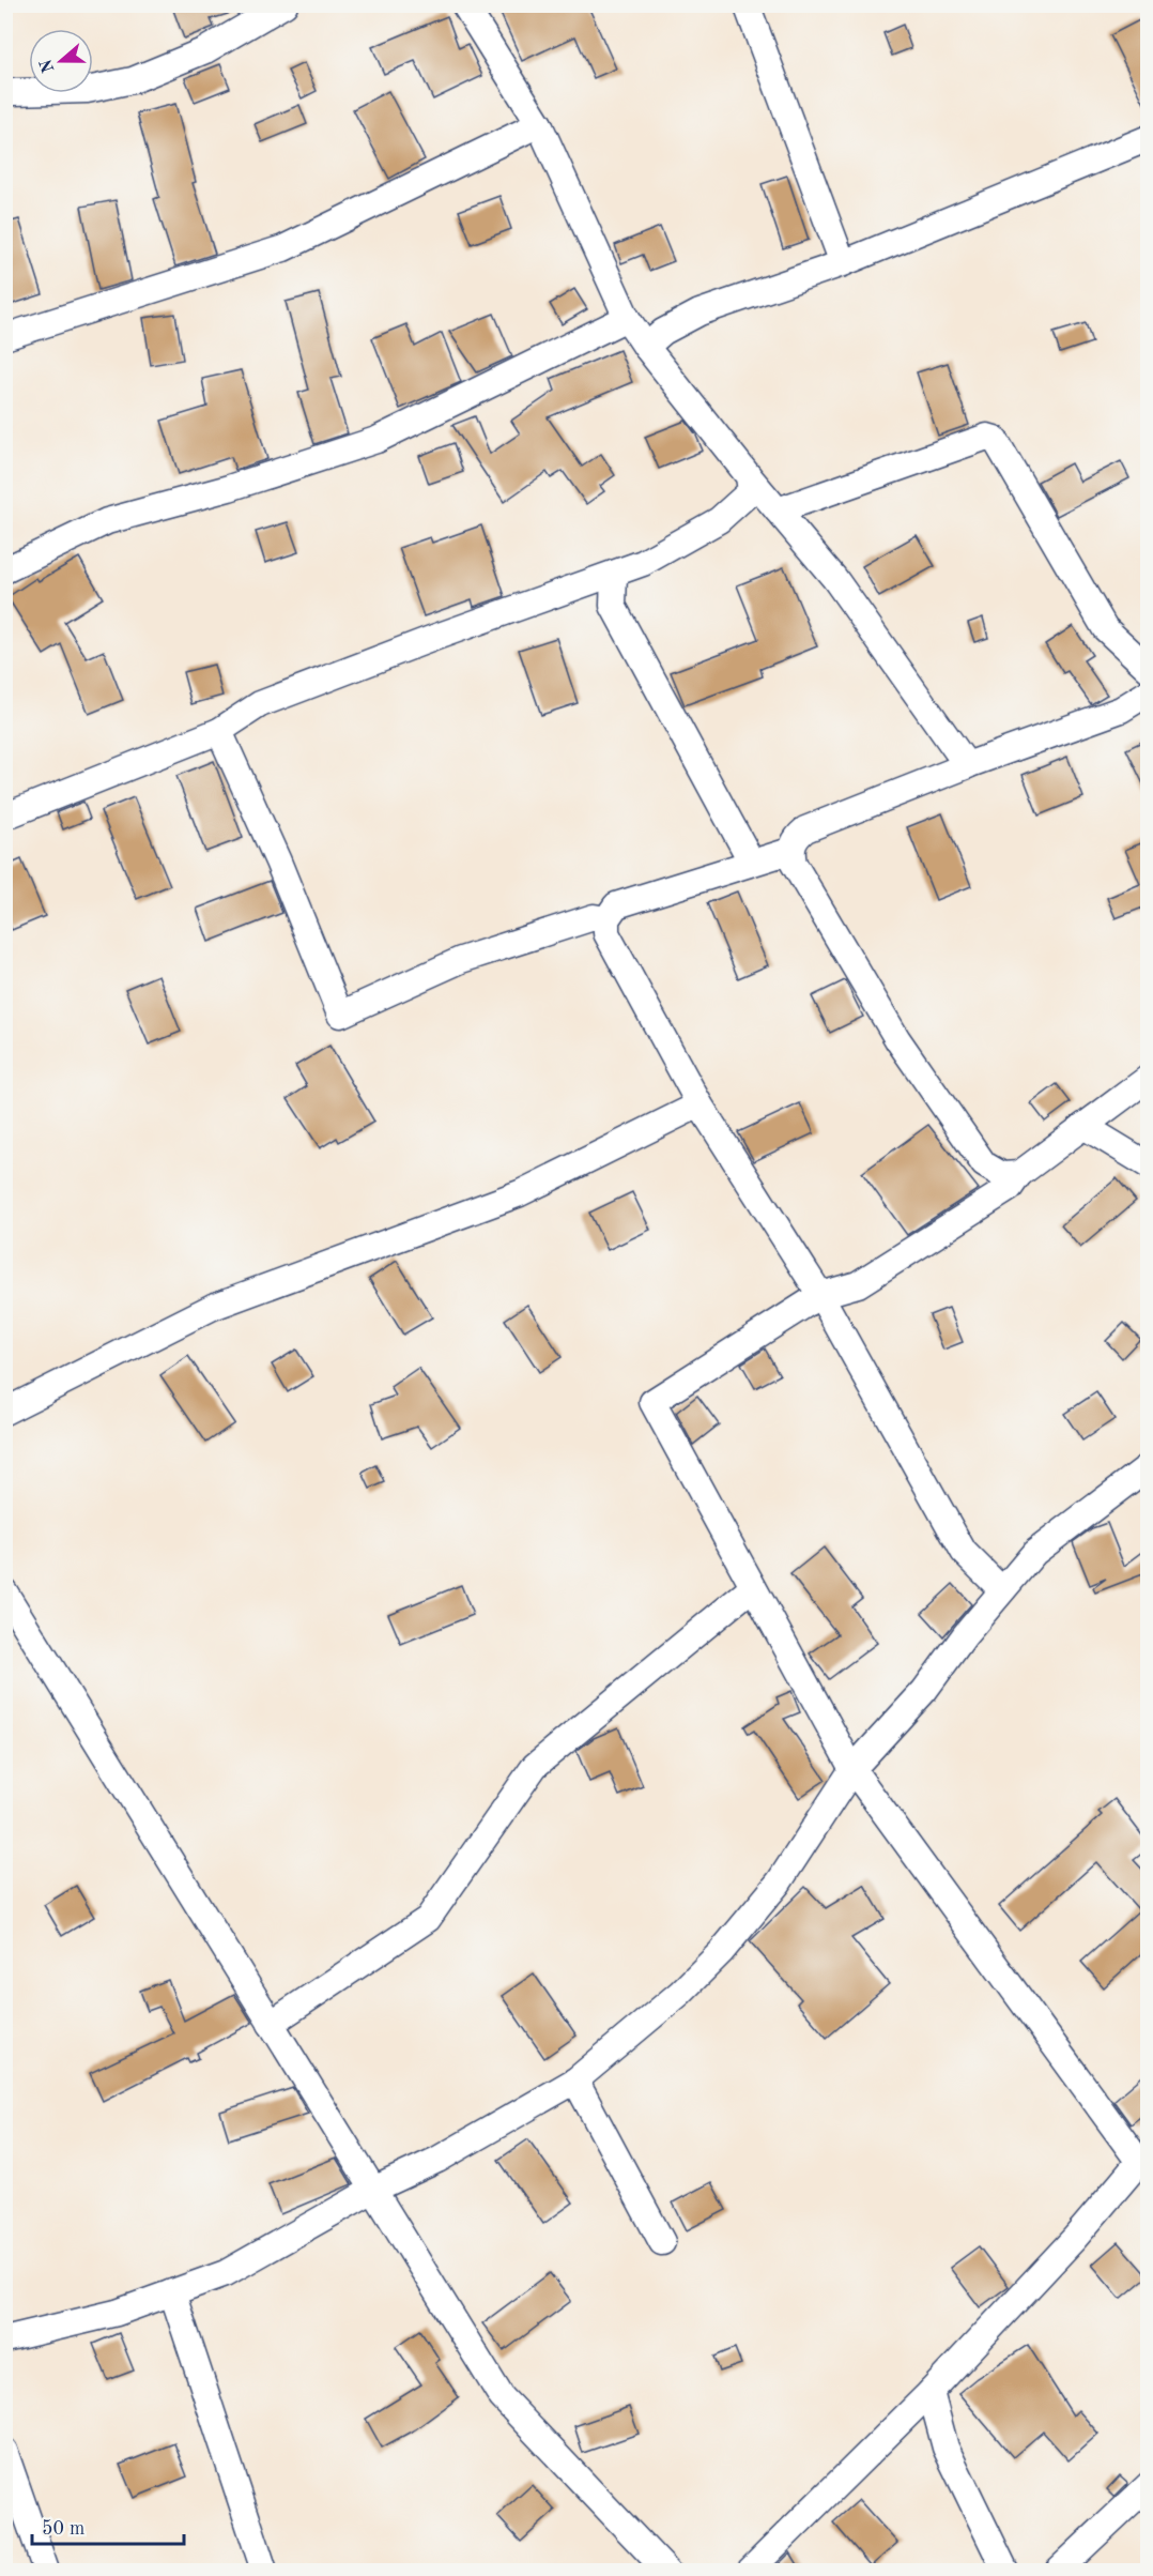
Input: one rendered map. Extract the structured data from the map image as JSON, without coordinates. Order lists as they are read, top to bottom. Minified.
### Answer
{"scale_bar":"50 m","north":"left"}
